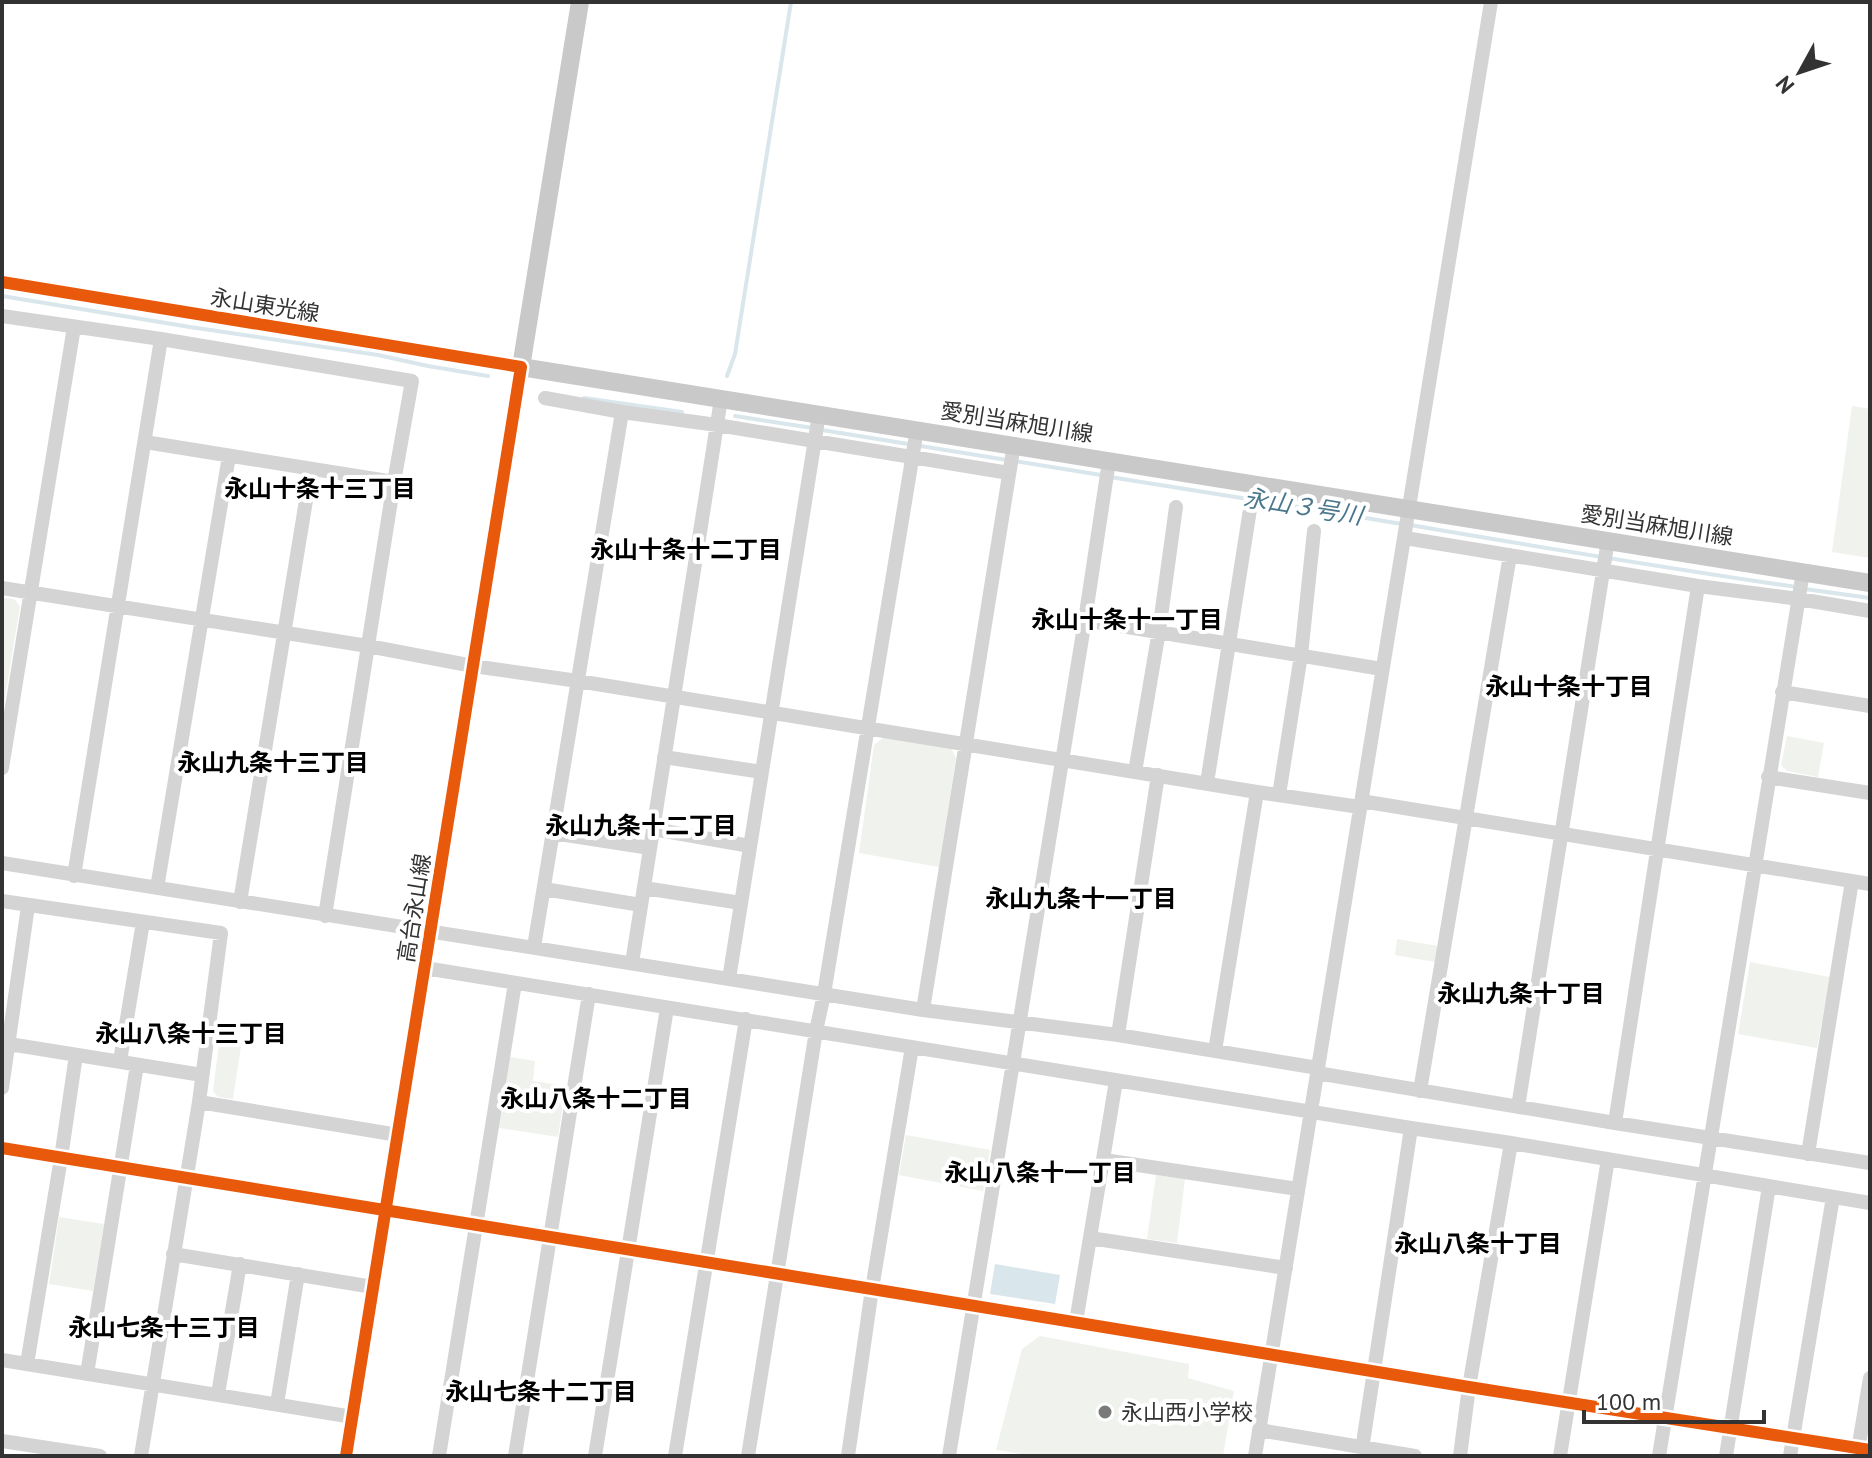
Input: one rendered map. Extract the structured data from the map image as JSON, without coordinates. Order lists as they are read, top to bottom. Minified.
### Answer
{"streets":{"main road":["愛別当麻旭川線"],"street":["永山東光線","高台永山線"]},"crossings":[["永山東光線","愛別当麻旭川線"],["永山東光線","高台永山線"],["愛別当麻旭川線","高台永山線"]],"districts":["永山十条十三丁目","永山十条十二丁目","永山十条十一丁目","永山十条十丁目","永山九条十三丁目","永山九条十二丁目","永山九条十一丁目","永山九条十丁目","永山八条十三丁目","永山八条十二丁目","永山八条十一丁目","永山八条十丁目","永山七条十三丁目","永山七条十二丁目"],"water":["永山３号川"],"places":["永山西小学校"],"scale_bar":"100 m","north":"bottom left"}
